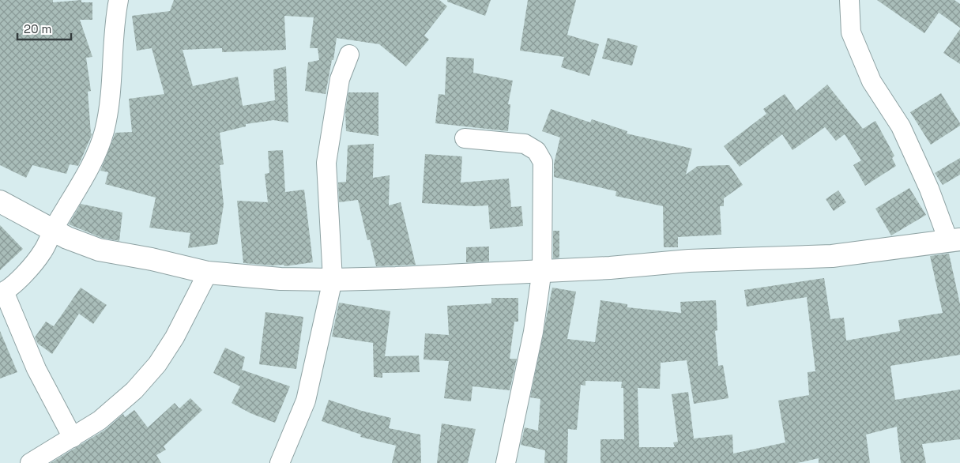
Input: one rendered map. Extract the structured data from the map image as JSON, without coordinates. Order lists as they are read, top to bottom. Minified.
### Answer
{"scale_bar":"20 m"}
